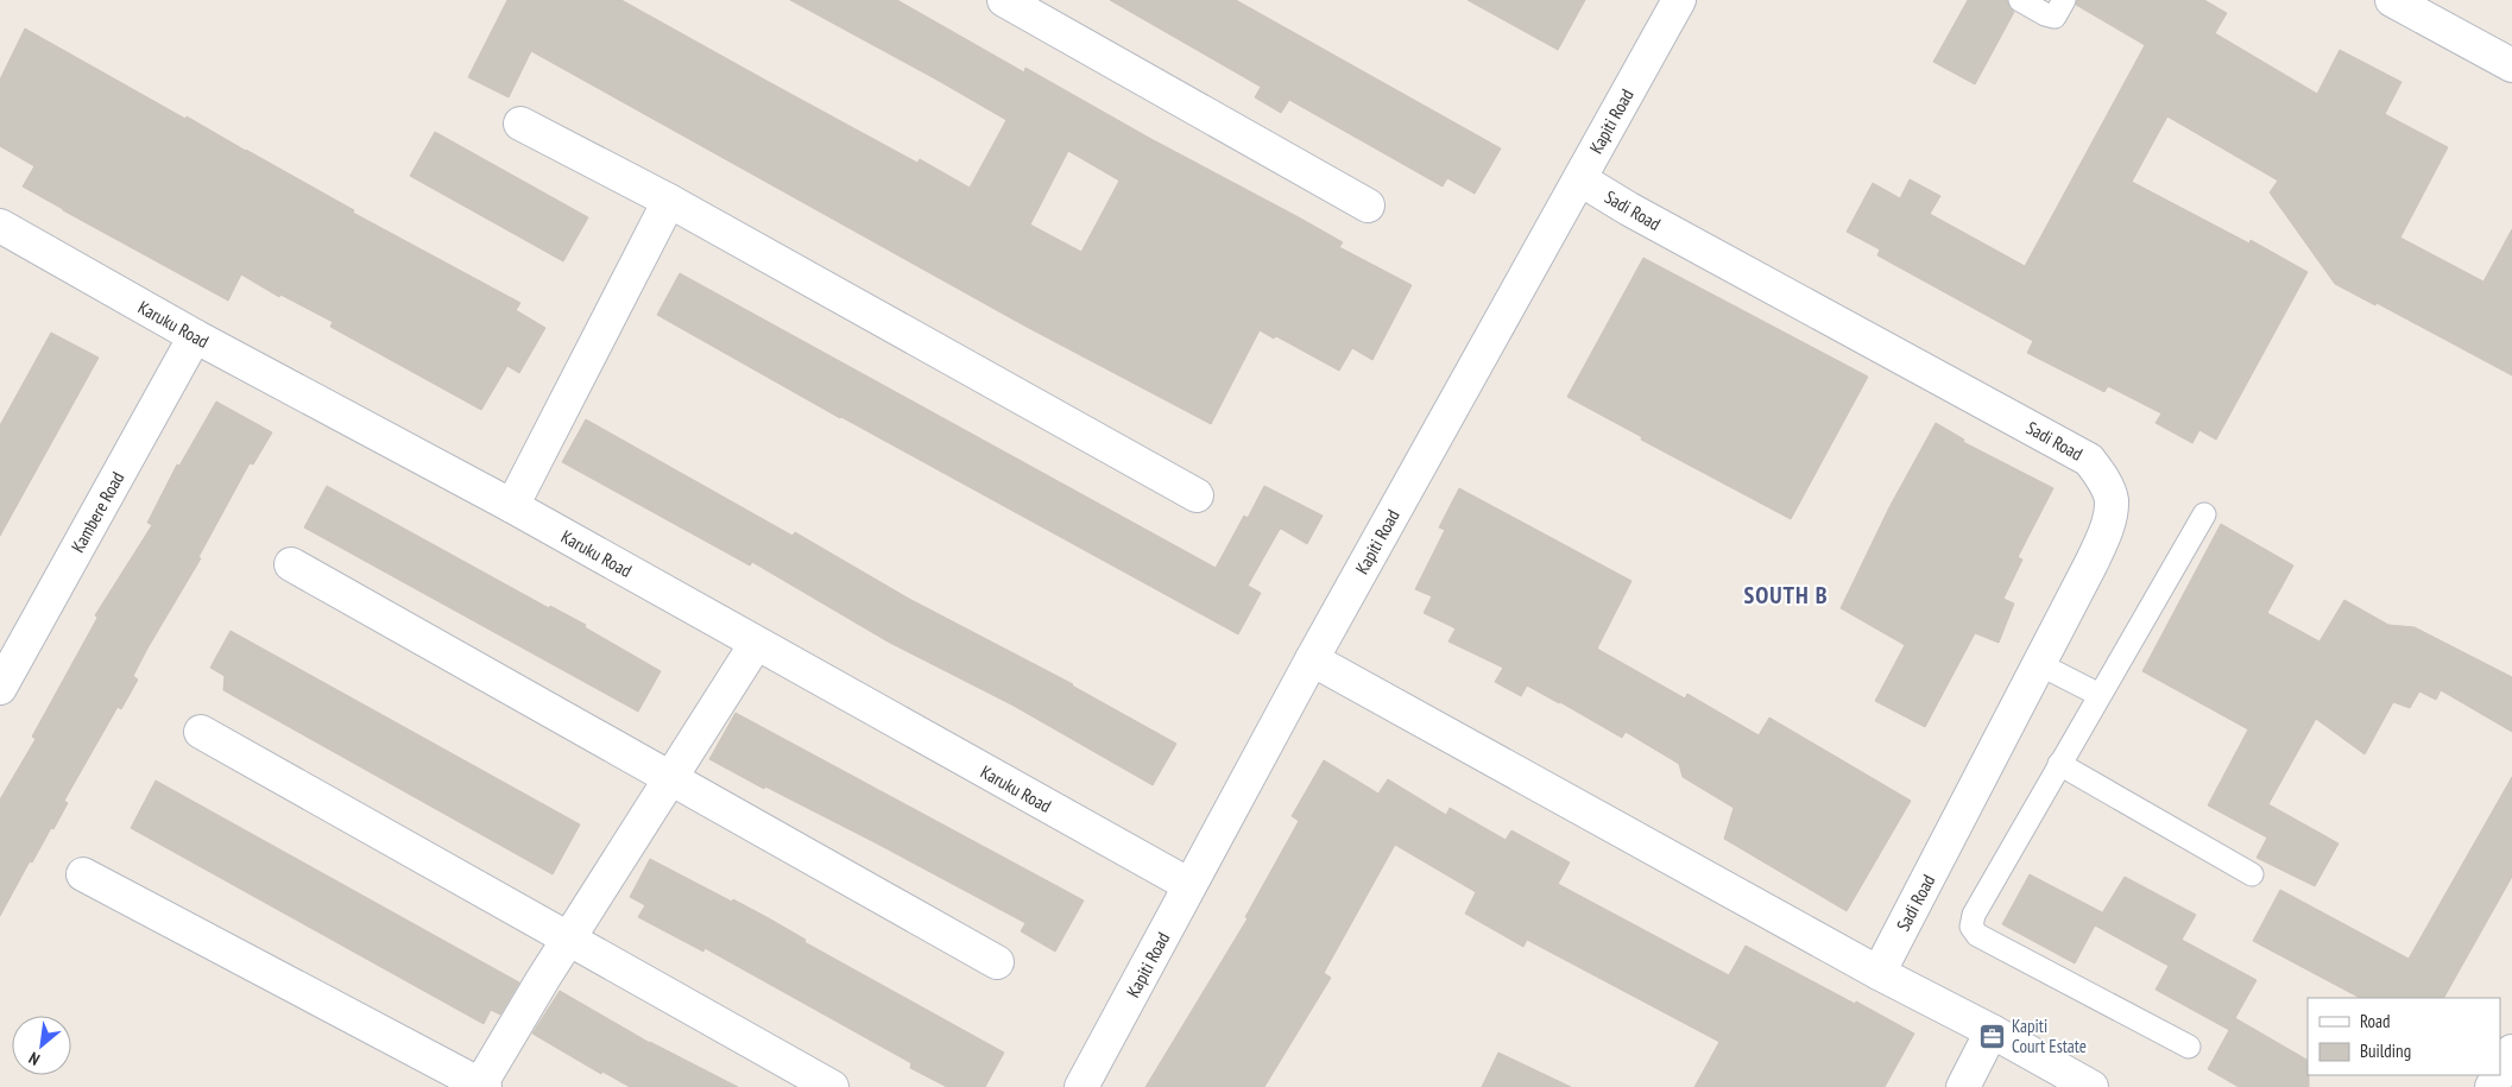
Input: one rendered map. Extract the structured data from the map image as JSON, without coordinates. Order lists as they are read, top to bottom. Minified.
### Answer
{"streets":{"street":["Kapiti Road","Sadi Road","Karuku Road","Kambere Road"]},"crossings":[["Kapiti Road","Sadi Road"],["Kapiti Road","Karuku Road"],["Karuku Road","Kambere Road"]],"districts":["SOUTH B"],"places":{"office":["Kapiti Court Estate"]},"legend":["Road","Building"],"north":"bottom left"}
